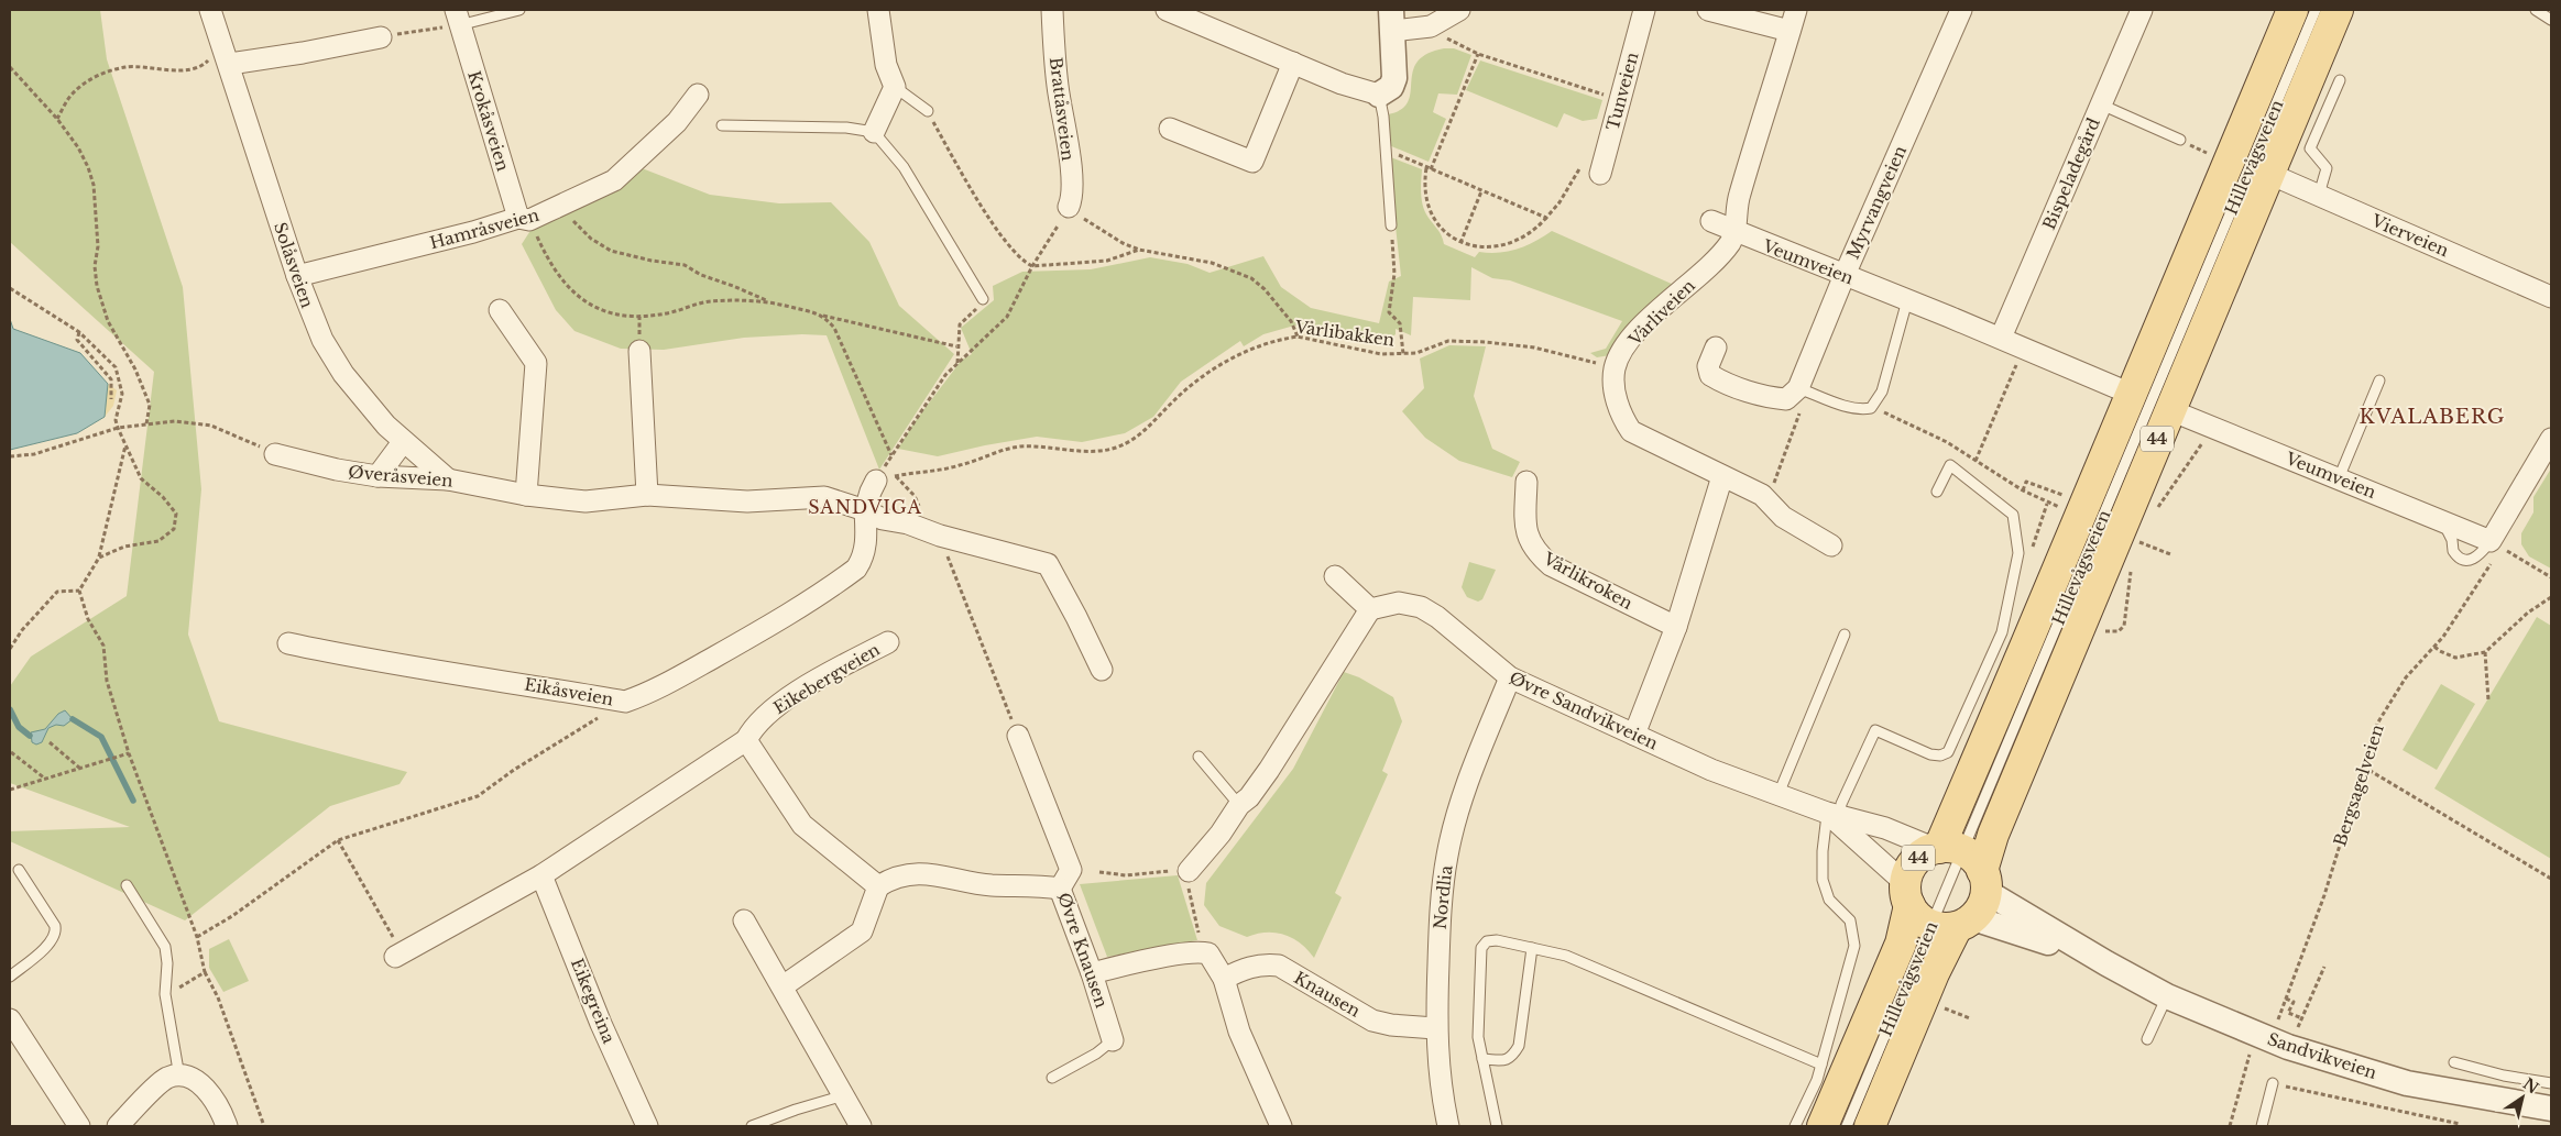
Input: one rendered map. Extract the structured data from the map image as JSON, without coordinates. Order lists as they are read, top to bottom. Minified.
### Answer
{"streets":{"main road":["Hillevågsveien","44"],"street":["Tunveien","Brattåsveien","Krokåsveien","Bispeladegård","Myrvangveien","Hamråsveien","Vierveien","Veumveien","Solåsveien","Vårliveien","Øveråsveien","Vårlikroken","Eikebergveien","Eikåsveien","Øvre Sandvikveien","Nordlia","Øvre Knausen","Knausen","Eikegreina","Sandvikveien"],"path":["Vårlibakken","Bergsagelveien"]},"crossings":[["Krokåsveien","Hamråsveien"],["Hillevågsveien","Vierveien"],["Hillevågsveien","Veumveien"],["Hillevågsveien","44"],["Hillevågsveien","Sandvikveien"],["Bispeladegård","Veumveien"],["Myrvangveien","Veumveien"],["Hamråsveien","Solåsveien"],["Veumveien","Vårliveien"],["Veumveien","Bergsagelveien"],["Solåsveien","Øveråsveien"],["Vårliveien","Vårlibakken"],["44","Sandvikveien"],["Øveråsveien","Eikåsveien"],["Øvre Sandvikveien","Nordlia"],["Øvre Sandvikveien","Sandvikveien"],["Nordlia","Knausen"]],"districts":["KVALABERG","SANDVIGA"],"north":"top right"}
